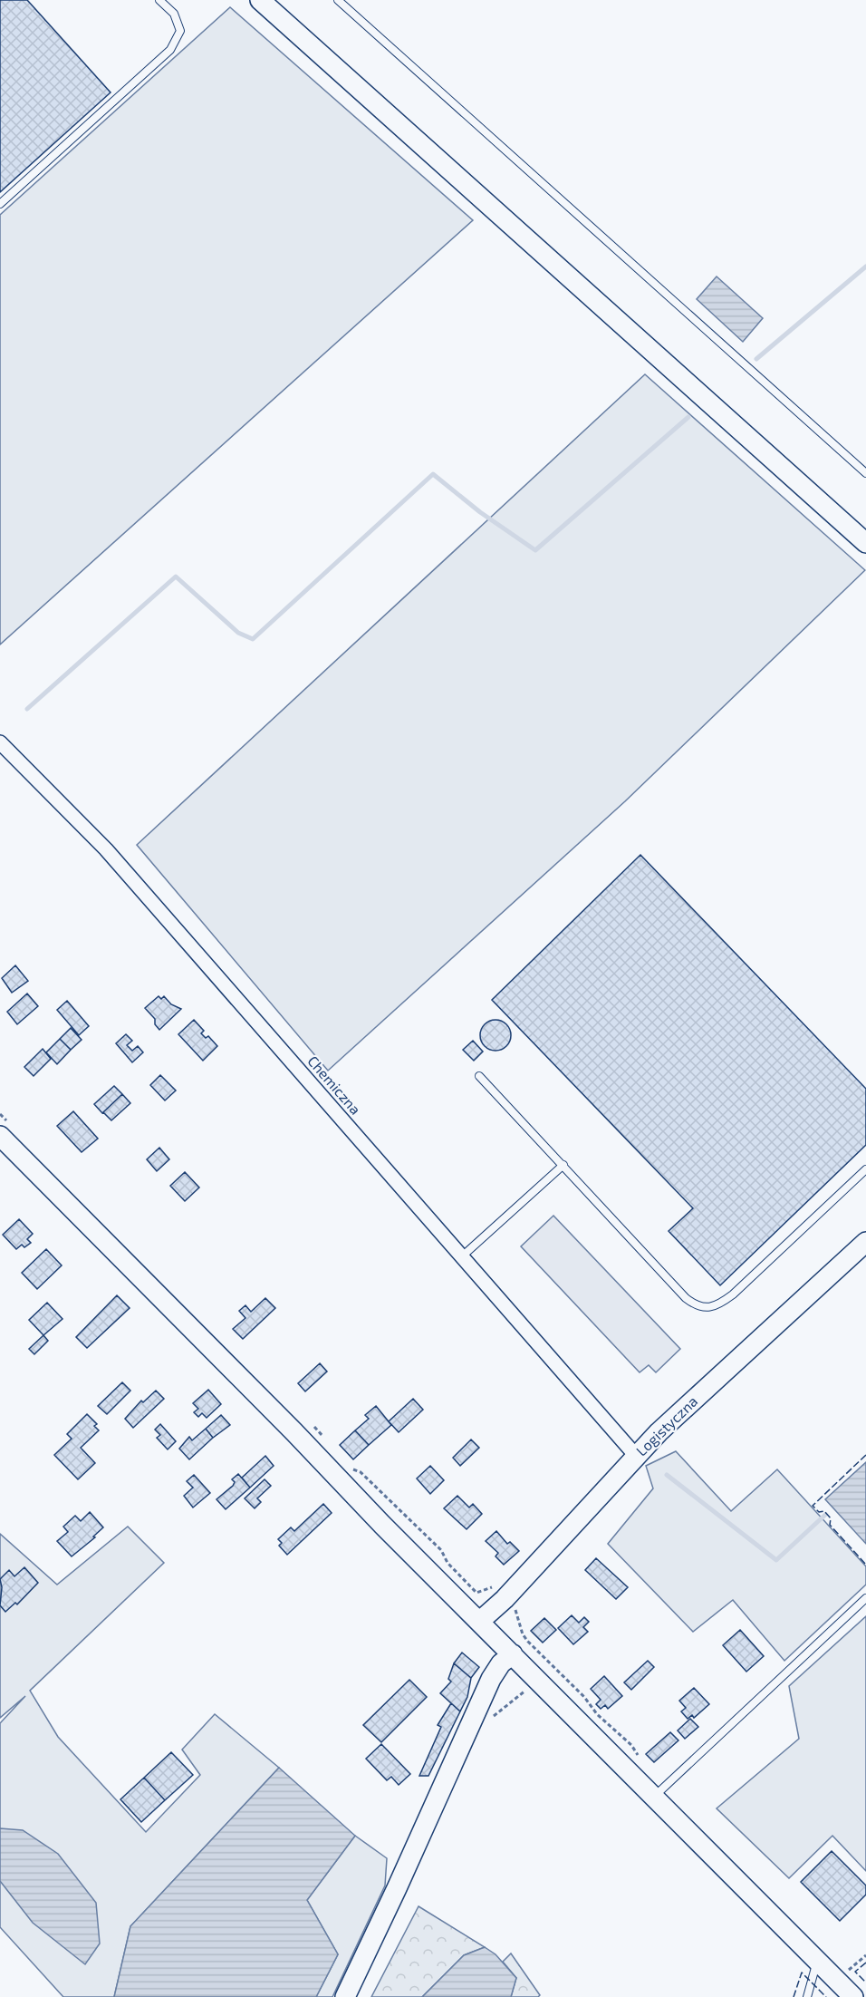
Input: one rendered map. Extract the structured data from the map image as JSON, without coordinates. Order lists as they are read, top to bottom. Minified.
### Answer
{"streets":{"street":["Chemiczna","Logistyczna"]},"crossings":[["Chemiczna","Logistyczna"]]}
